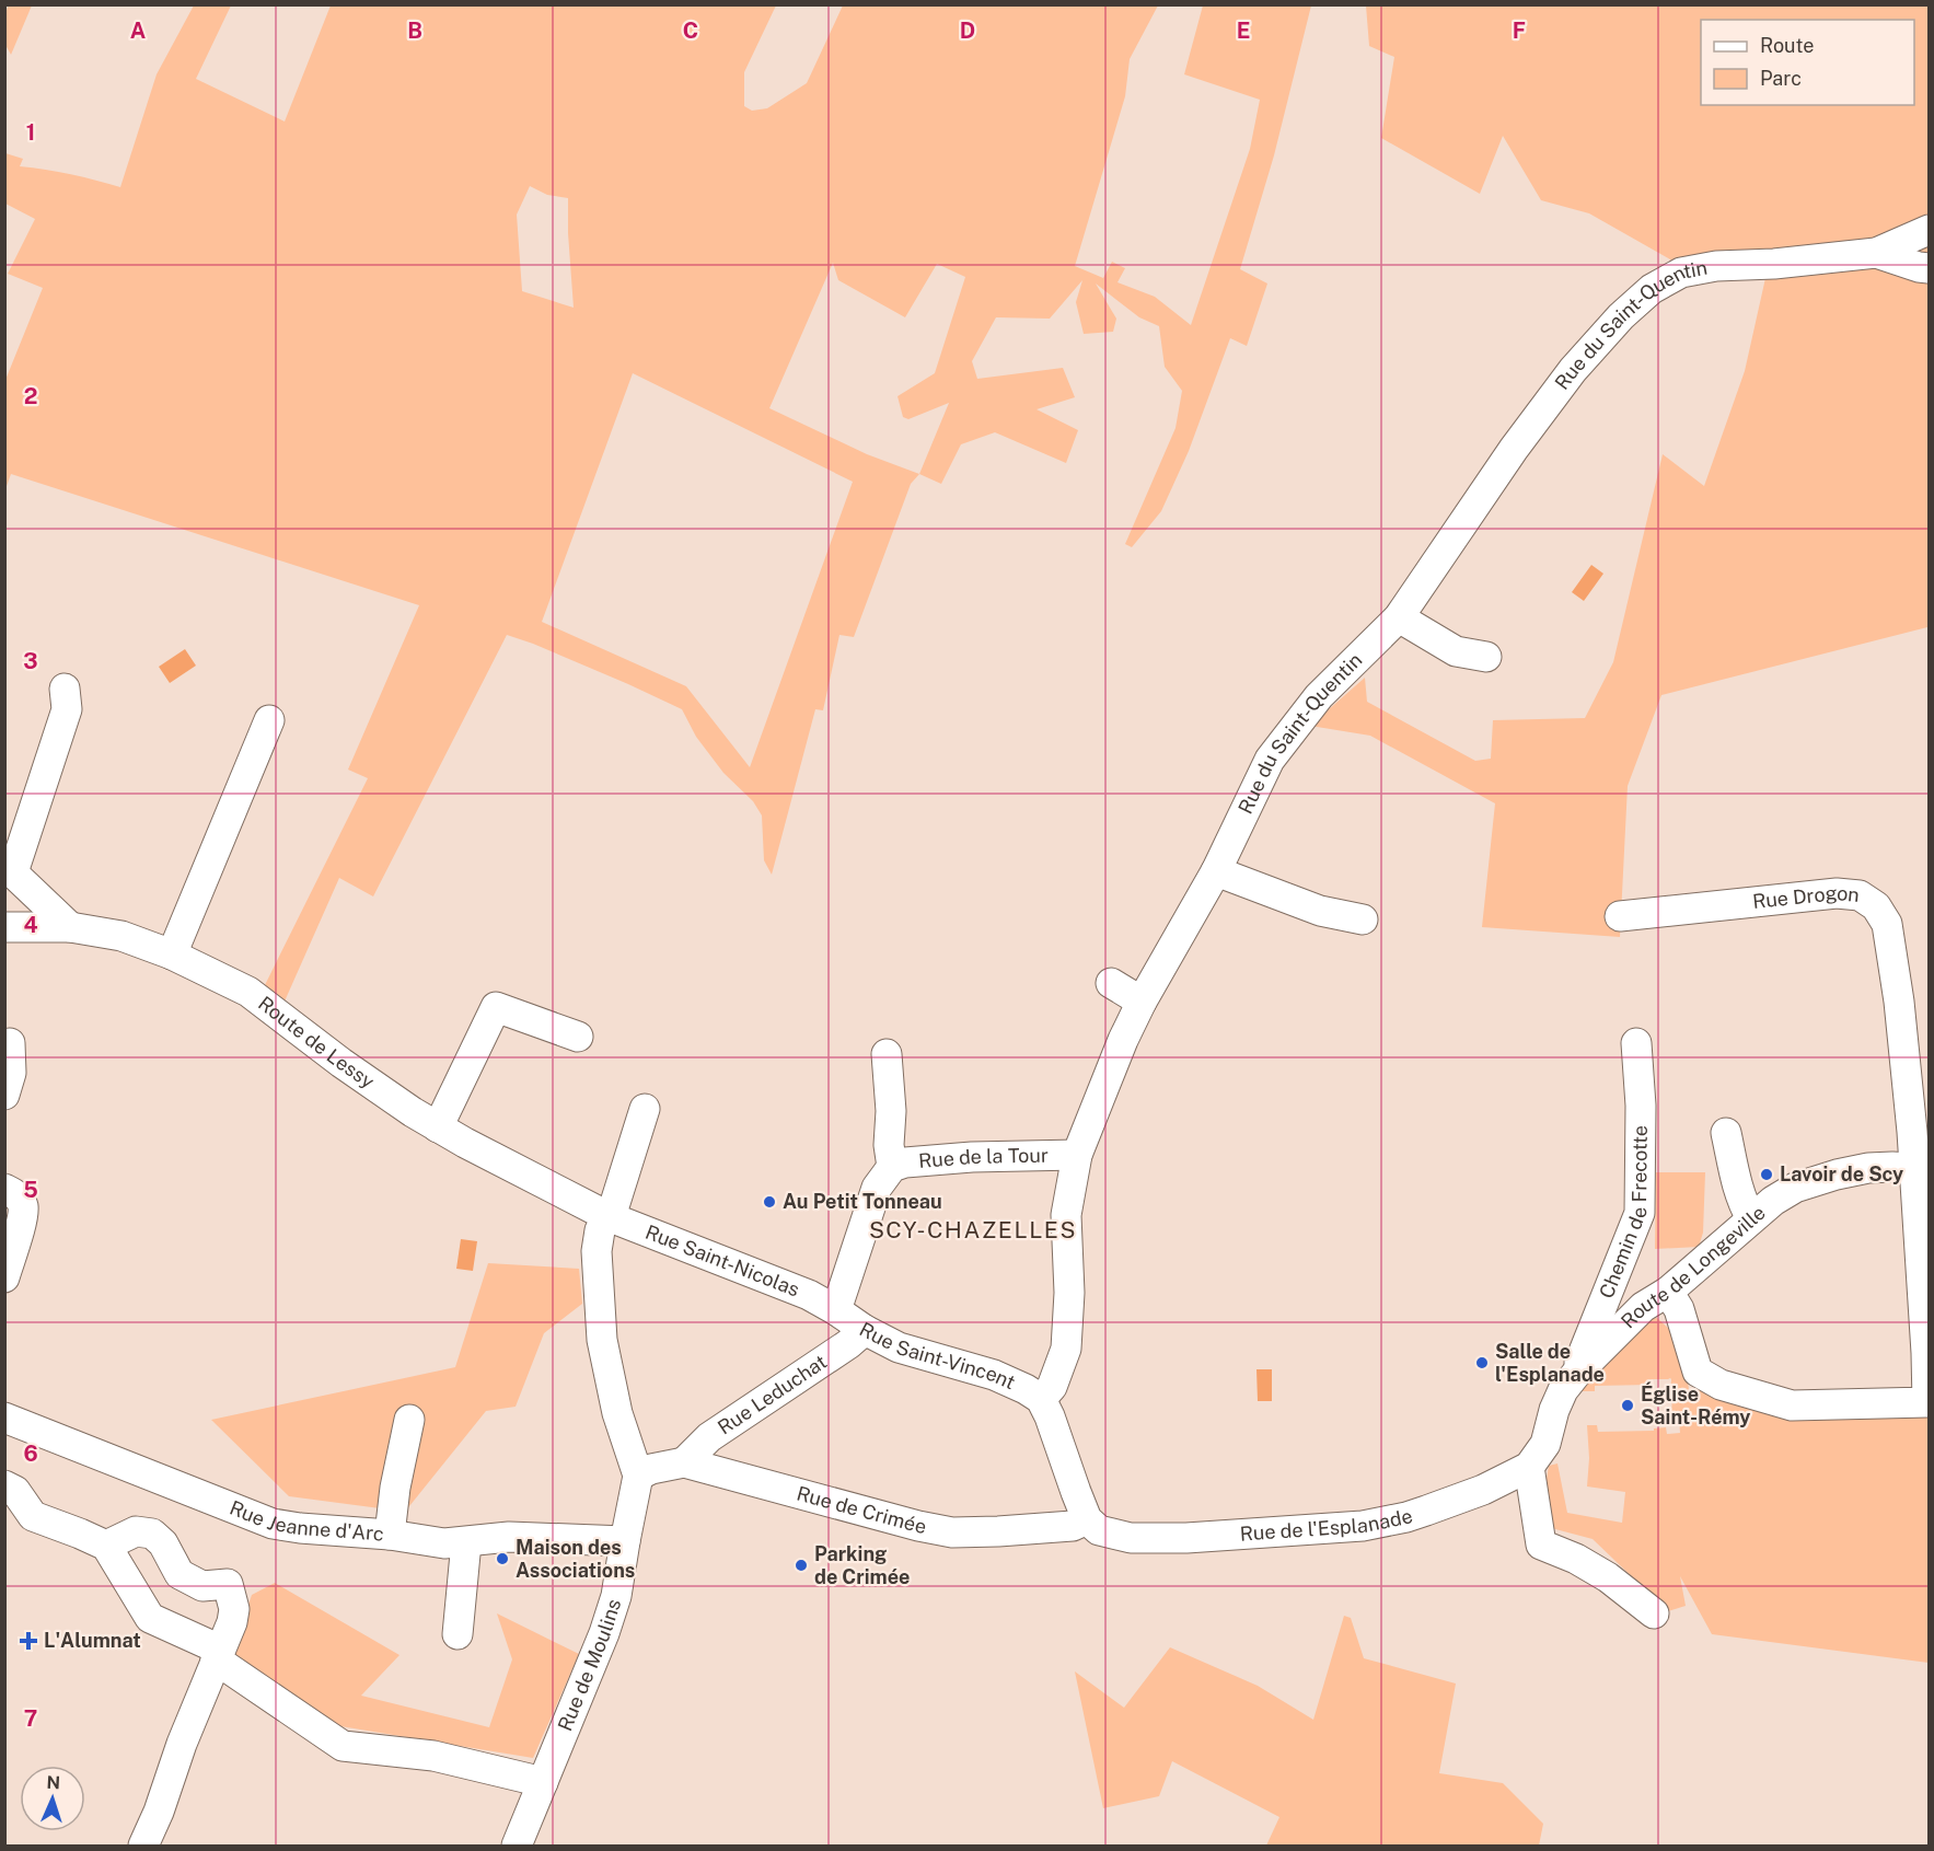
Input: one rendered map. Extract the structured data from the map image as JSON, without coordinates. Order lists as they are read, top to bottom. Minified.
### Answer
{"streets":{"street":["Rue du Saint-Quentin","Rue Drogon","Route de Lessy","Rue de la Tour","Chemin de Frecotte","Rue Saint-Nicolas","Route de Longeville","Rue Saint-Vincent","Rue Leduchat","Rue de Crimée","Rue Jeanne d'Arc","Rue de l'Esplanade","Rue de Moulins"]},"crossings":[["Rue du Saint-Quentin","Rue de la Tour"],["Rue du Saint-Quentin","Rue Saint-Vincent"],["Rue Drogon","Route de Longeville"],["Route de Lessy","Rue Saint-Nicolas"],["Rue de la Tour","Rue Saint-Nicolas"],["Rue de la Tour","Rue Saint-Vincent"],["Chemin de Frecotte","Route de Longeville"],["Rue Saint-Nicolas","Rue Saint-Vincent"],["Route de Longeville","Rue de l'Esplanade"],["Rue Saint-Vincent","Rue Leduchat"],["Rue Leduchat","Rue de Crimée"],["Rue de Crimée","Rue de l'Esplanade"],["Rue de Crimée","Rue de Moulins"],["Rue Jeanne d'Arc","Rue de Moulins"]],"districts":["SCY-CHAZELLES"],"places":{"other":["Lavoir de Scy","Au Petit Tonneau","Salle de l'Esplanade","Église Saint-Rémy","Maison des Associations","Parking de Crimée"],"health":["L'Alumnat"]},"legend":["Route","Parc"],"north":"top","grid":{"columns":["A","B","C","D","E","F"],"rows":["1","2","3","4","5","6","7"]}}
